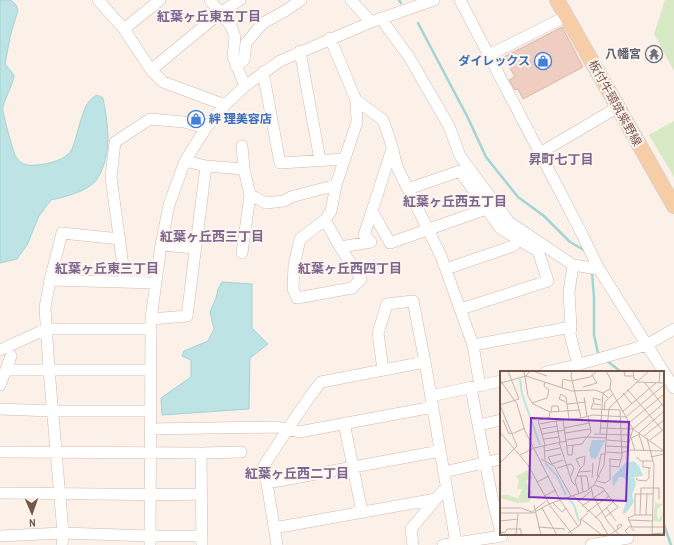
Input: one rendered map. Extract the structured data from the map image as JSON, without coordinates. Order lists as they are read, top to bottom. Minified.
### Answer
{"streets":{"main road":["板付牛頸筑紫野線"]},"districts":["紅葉ヶ丘東五丁目","昇町七丁目","紅葉ヶ丘西五丁目","紅葉ヶ丘西三丁目","紅葉ヶ丘東三丁目","紅葉ヶ丘西四丁目","紅葉ヶ丘西二丁目"],"places":{"temple":["八幡宮"],"shop":["ダイレックス","絆 理美容店"]},"north":"bottom"}
